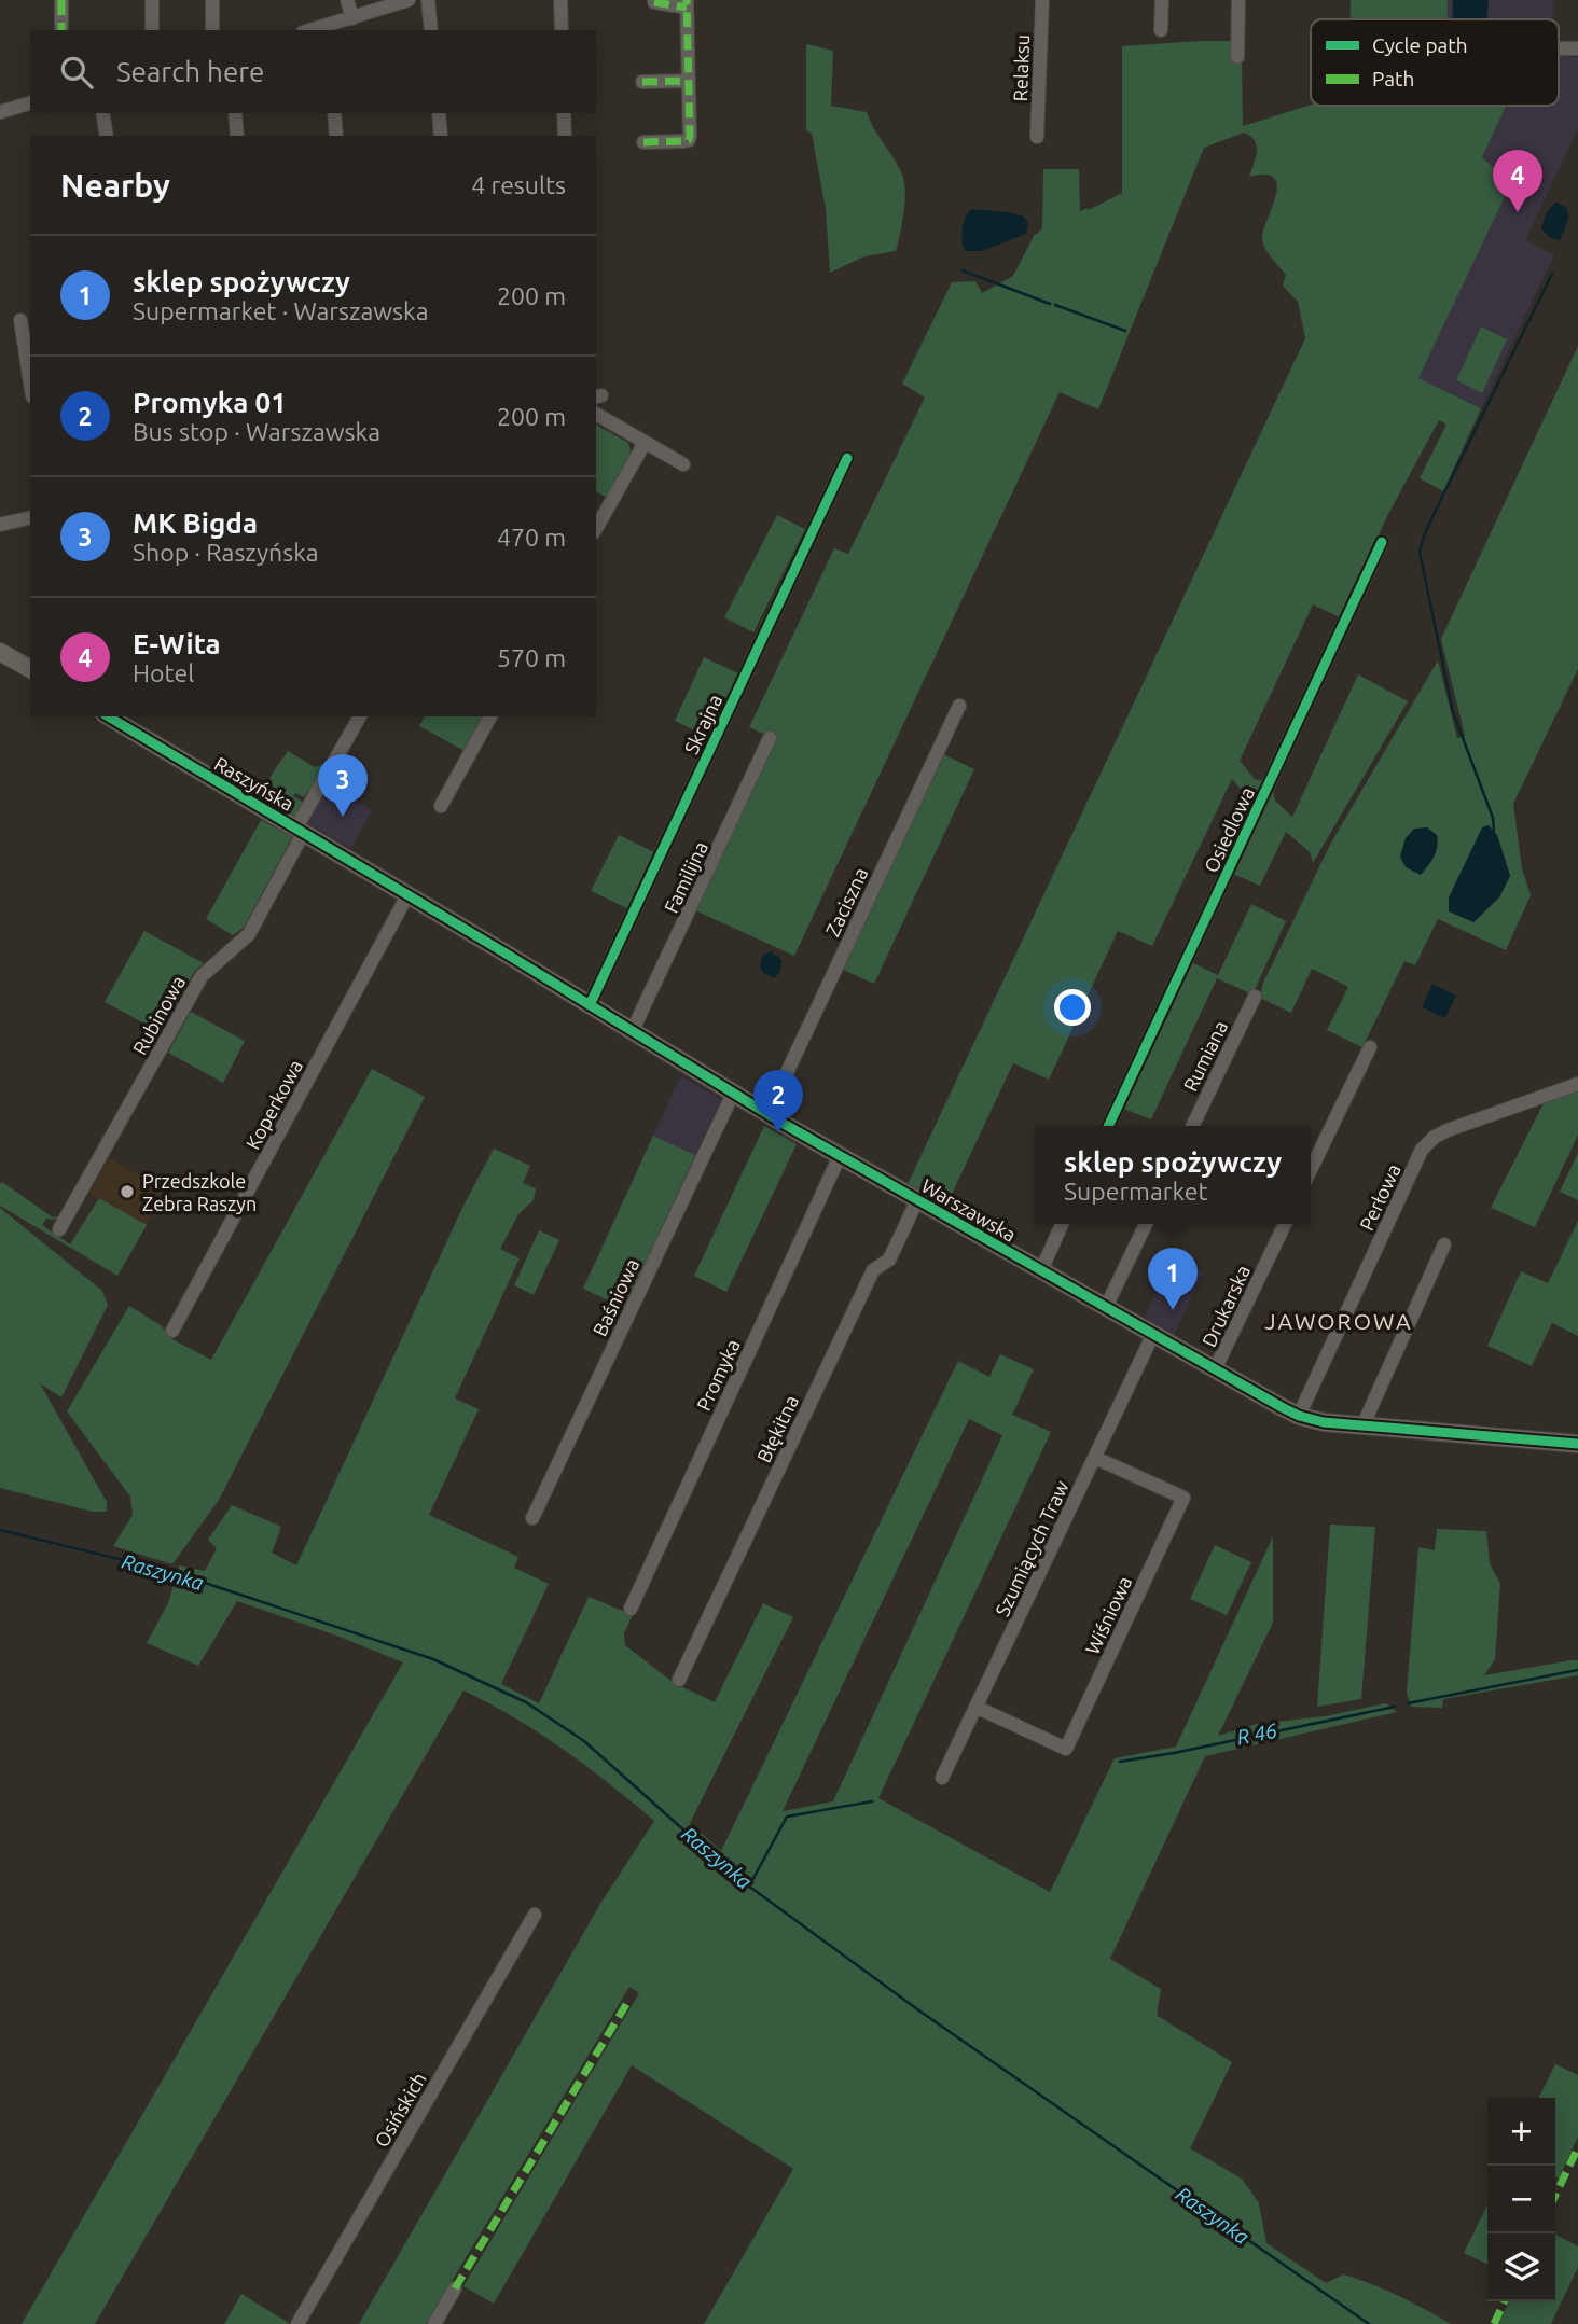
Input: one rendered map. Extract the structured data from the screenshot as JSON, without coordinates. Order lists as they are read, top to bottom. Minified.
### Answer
{"streets":{"street":["Relaksu","Skrajna","Raszyńska","Osiedlowa","Familijna","Zaciszna","Rubinowa","Rumiana","Koperkowa","Perłowa","Warszawska","Baśniowa","Drukarska","Promyka","Błękitna","Szumiących Traw","Wiśniowa","Osińskich"]},"crossings":[["Skrajna","Warszawska"],["Raszyńska","Rubinowa"],["Raszyńska","Koperkowa"],["Raszyńska","Warszawska"],["Familijna","Warszawska"],["Zaciszna","Warszawska"],["Perłowa","Warszawska"],["Warszawska","Baśniowa"],["Warszawska","Drukarska"],["Warszawska","Promyka"],["Warszawska","Błękitna"],["Warszawska","Szumiących Traw"],["Szumiących Traw","Wiśniowa"]],"districts":["JAWOROWA"],"water":["Raszynka","R 46"],"places":["Przedszkole Zebra Raszyn"],"legend":["Cycle path","Path"],"page":{"search":"Search here","heading":["Nearby","4 results"],"pins":["4","3","2","1"],"list":[{"mark":"1","name":"sklep spożywczy","note":"Supermarket · Warszawska","value":"200 m"},{"mark":"2","name":"Promyka 01","note":"Bus stop · Warszawska","value":"200 m"},{"mark":"3","name":"MK Bigda","note":"Shop · Raszyńska","value":"470 m"},{"mark":"4","name":"E-Wita","note":"Hotel","value":"570 m"}],"popup":["sklep spożywczy","Supermarket"],"map_buttons":["+","−"]}}
